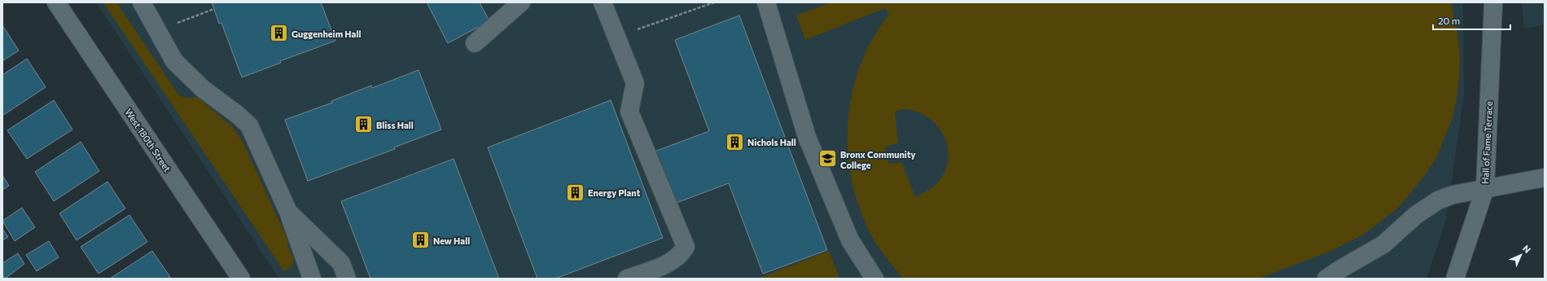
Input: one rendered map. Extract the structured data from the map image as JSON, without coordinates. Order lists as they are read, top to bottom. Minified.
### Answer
{"streets":{"street":["West 180th Street","Hall of Fame Terrace"]},"places":{"building":["Guggenheim Hall","Bliss Hall","Nichols Hall","Energy Plant","New Hall"],"school or university":["Bronx Community College"]},"scale_bar":"20 m","north":"top right"}
